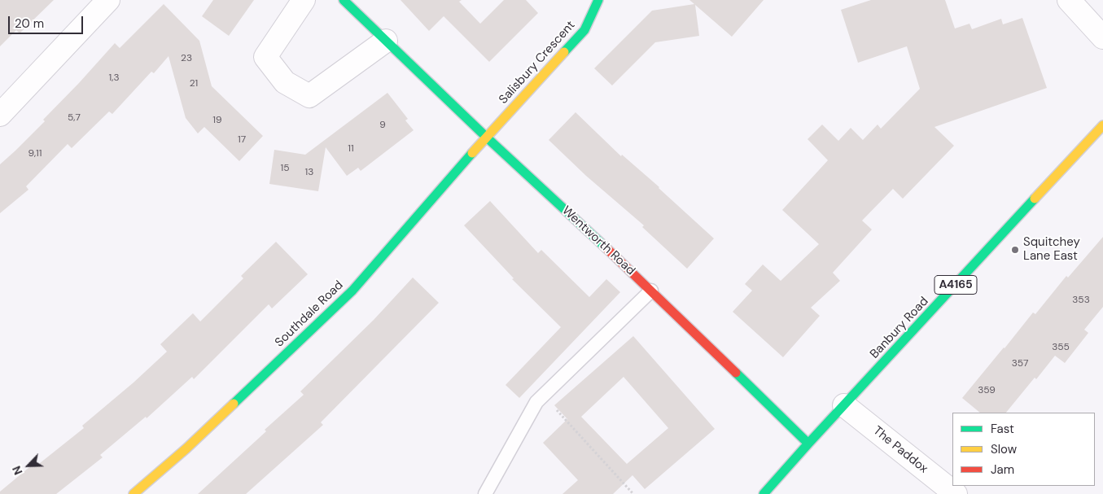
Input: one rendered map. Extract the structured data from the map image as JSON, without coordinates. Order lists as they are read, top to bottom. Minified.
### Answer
{"streets":{"street":["Salisbury Crescent","Wentworth Road","A4165","Southdale Road","Banbury Road","The Paddox"]},"crossings":[["Salisbury Crescent","Wentworth Road"],["Salisbury Crescent","Southdale Road"],["Wentworth Road","Southdale Road"],["Wentworth Road","Banbury Road"],["Banbury Road","The Paddox"]],"places":["Squitchey Lane East"],"house_numbers":["23","1,3","21","5,7","19","9","17","11","9,11","15","13","353","355","357","359"],"legend":["Fast","Slow","Jam"],"scale_bar":"20 m","north":"bottom left"}
